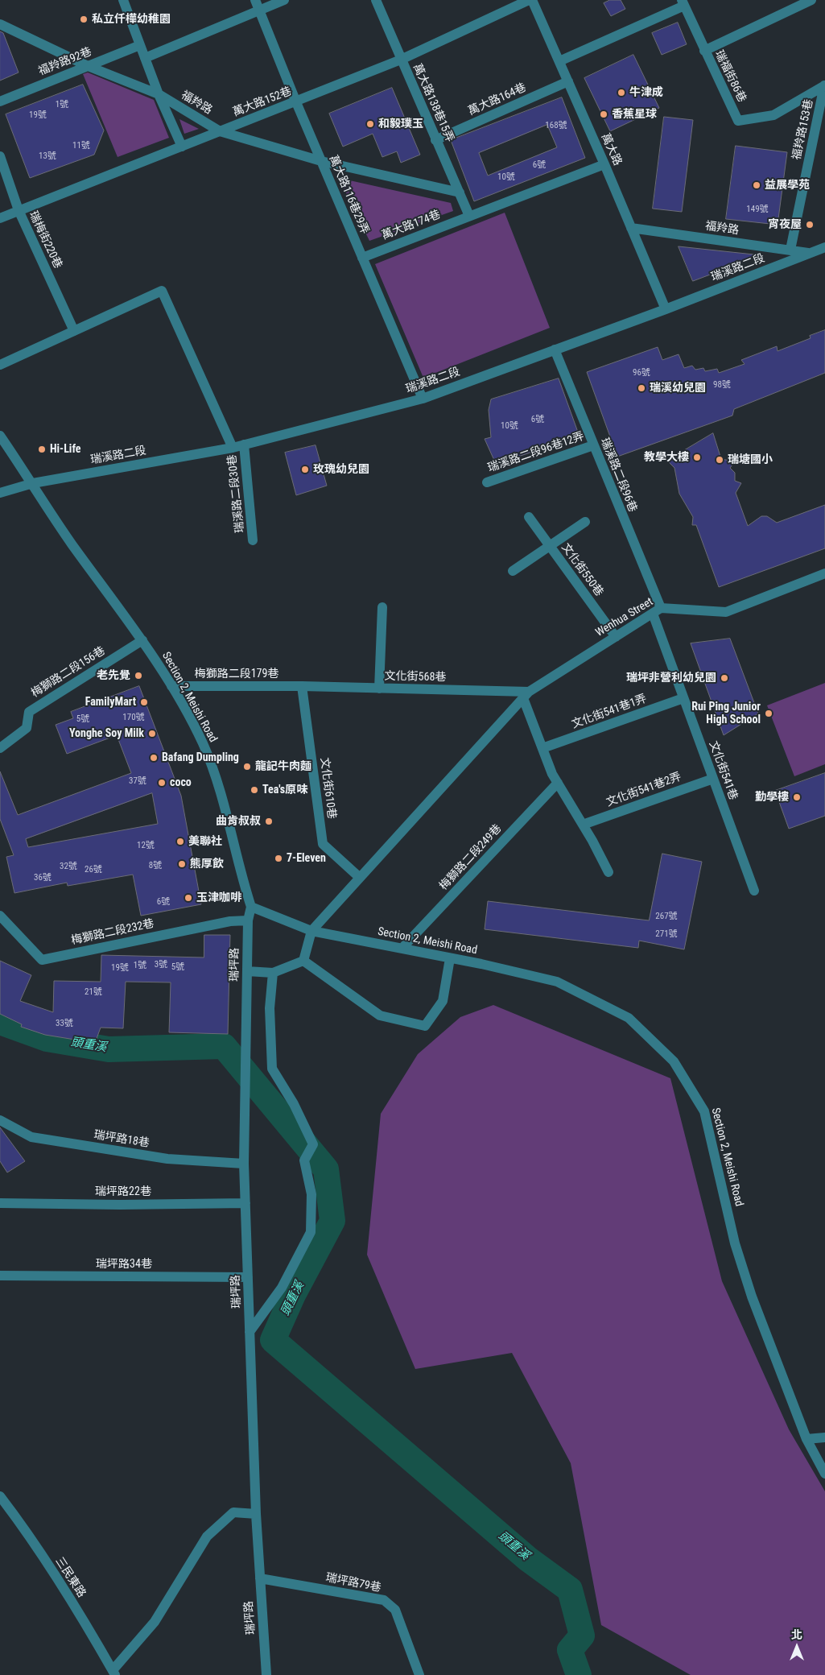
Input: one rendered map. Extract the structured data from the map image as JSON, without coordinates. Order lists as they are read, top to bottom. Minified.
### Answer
{"streets":{"street":["福羚路92巷","瑞福街86巷","萬大路164巷","萬大路152巷","福羚路","萬大路138巷15弄","福羚路153巷","萬大路","萬大路116巷29弄","萬大路174巷","瑞梅街220巷","瑞溪路二段","瑞溪路二段96巷12弄","瑞溪路二段96巷","瑞溪路二段30巷","文化街550巷","Wenhua Street","梅獅路二段156巷","梅獅路二段179巷","文化街568巷","Section 2, Meishi Road","文化街541巷1弄","文化街541巷","文化街610巷","文化街541巷2弄","梅獅路二段249巷","梅獅路二段232巷","瑞坪路","瑞坪路18巷","瑞坪路22巷","瑞坪路34巷","三民東路","瑞坪路79巷"]},"crossings":[["福羚路92巷","福羚路"],["瑞福街86巷","福羚路153巷"],["萬大路164巷","萬大路138巷15弄"],["萬大路164巷","萬大路"],["萬大路152巷","福羚路"],["萬大路152巷","萬大路138巷15弄"],["萬大路152巷","萬大路116巷29弄"],["萬大路152巷","瑞梅街220巷"],["福羚路","萬大路138巷15弄"],["福羚路","福羚路153巷"],["福羚路","萬大路"],["福羚路","萬大路116巷29弄"],["福羚路","瑞溪路二段"],["萬大路138巷15弄","萬大路174巷"],["萬大路","瑞溪路二段"],["萬大路116巷29弄","萬大路174巷"],["萬大路116巷29弄","瑞溪路二段"],["瑞溪路二段","瑞溪路二段96巷"],["瑞溪路二段","瑞溪路二段30巷"],["瑞溪路二段","Section 2, Meishi Road"],["瑞溪路二段96巷12弄","瑞溪路二段96巷"],["瑞溪路二段96巷","Wenhua Street"],["瑞溪路二段96巷","文化街541巷"],["文化街550巷","Wenhua Street"],["Wenhua Street","文化街568巷"],["Wenhua Street","Section 2, Meishi Road"],["Wenhua Street","文化街541巷"],["Wenhua Street","文化街610巷"],["梅獅路二段156巷","Section 2, Meishi Road"],["梅獅路二段179巷","文化街568巷"],["梅獅路二段179巷","Section 2, Meishi Road"],["梅獅路二段179巷","文化街610巷"],["文化街568巷","文化街610巷"],["Section 2, Meishi Road","梅獅路二段249巷"],["Section 2, Meishi Road","瑞坪路"],["文化街541巷1弄","文化街541巷"],["文化街541巷","文化街541巷2弄"],["梅獅路二段232巷","瑞坪路"],["瑞坪路","瑞坪路18巷"],["瑞坪路","瑞坪路22巷"],["瑞坪路","瑞坪路34巷"],["瑞坪路","瑞坪路79巷"]],"water":["頭重溪"],"places":["私立仟樺幼稚園","牛津成","香蕉星球","和毅璞玉","益展學苑","宵夜屋","瑞溪幼兒園","Hi-Life","教學大樓","瑞塘國小","玫瑰幼兒園","老先覺","瑞坪非營利幼兒園","FamilyMart","Rui Ping Junior High School","Yonghe Soy Milk","Bafang Dumpling","龍記牛肉麵","coco","Tea's原味","勤學樓","曲肯叔叔","美聯社","7-Eleven","熊厚飲","玉津咖啡"],"house_numbers":["1號","19號","168號","11號","13號","6號","10號","149號","96號","98號","6號","10號","170號","5號","37號","12號","8號","32號","26號","36號","6號","267號","271號","3號","1號","5號","19號","21號","33號"],"north":"top"}
